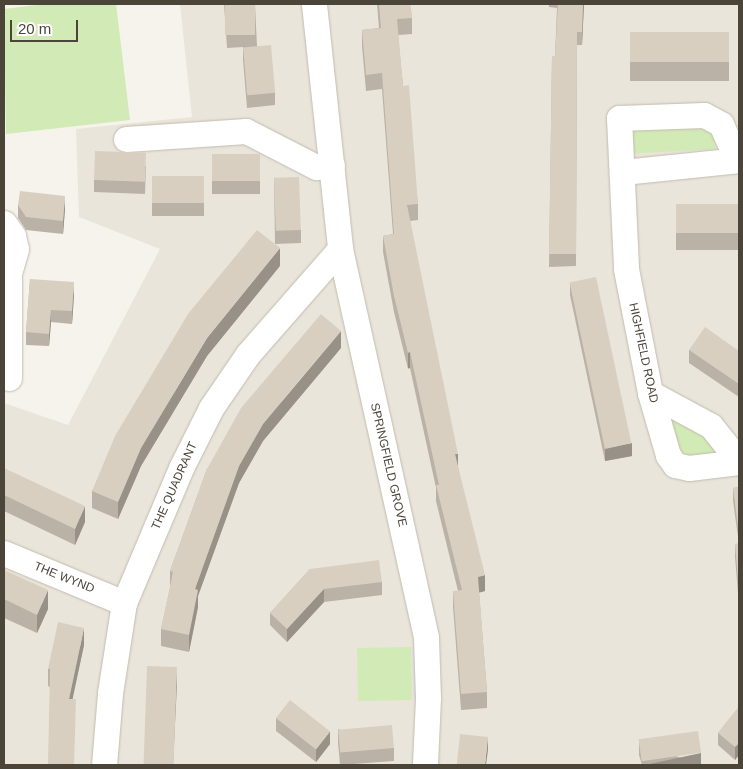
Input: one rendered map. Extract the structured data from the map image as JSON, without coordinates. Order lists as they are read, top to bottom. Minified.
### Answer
{"streets":{"street":["HIGHFIELD ROAD","SPRINGFIELD GROVE","THE QUADRANT","THE WYND"]},"crossings":[["SPRINGFIELD GROVE","THE QUADRANT"],["THE QUADRANT","THE WYND"]],"scale_bar":"20 m"}
